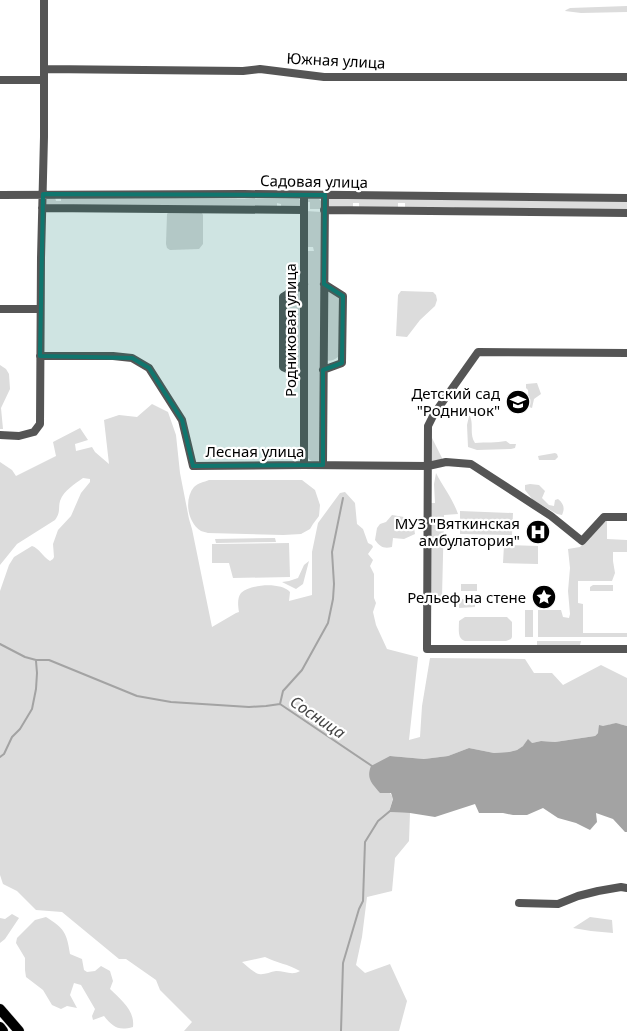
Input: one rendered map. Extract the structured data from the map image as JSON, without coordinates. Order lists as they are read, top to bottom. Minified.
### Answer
{"streets":{"street":["Южная улица","Садовая улица","Родниковая улица","Лесная улица"]},"crossings":[["Садовая улица","Родниковая улица"],["Родниковая улица","Лесная улица"]],"water":["Сосница"],"places":{"school or university":["Детский сад \"Родничок\""],"hospital":["МУЗ \"Вяткинская амбулатория\""],"place":["Рельеф на стене"]}}
